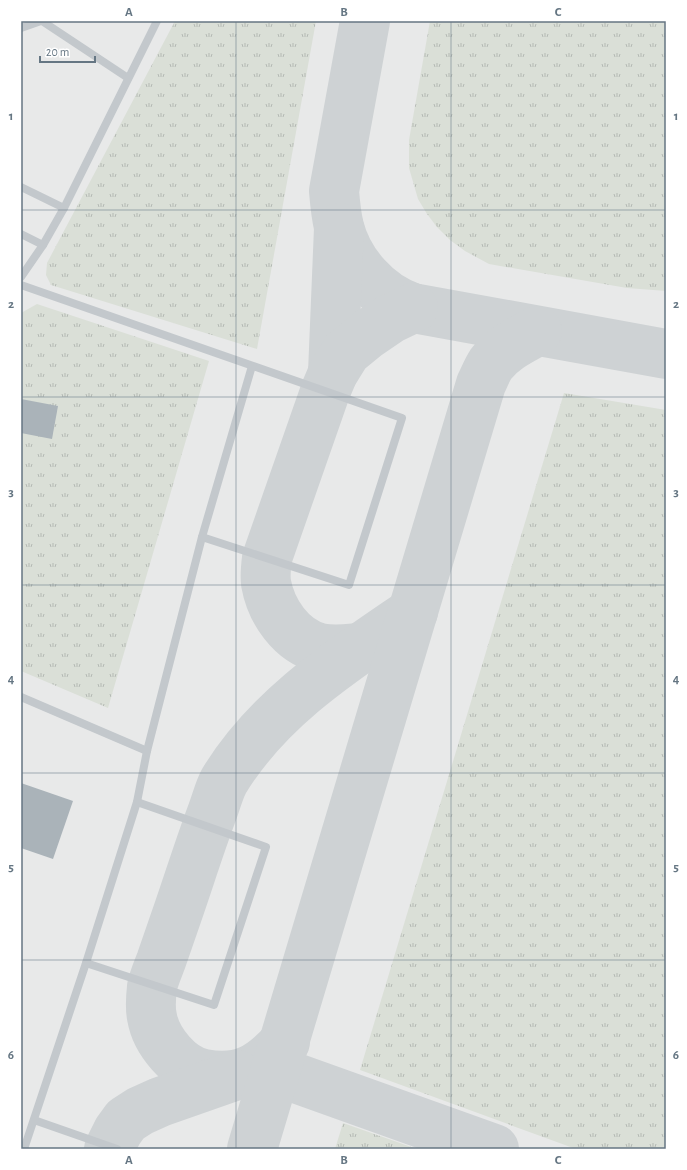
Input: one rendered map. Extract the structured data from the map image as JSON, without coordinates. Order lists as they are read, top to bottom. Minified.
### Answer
{"scale_bar":"20 m","grid":{"columns":["A","B","C"],"rows":["1","2","3","4","5","6"]}}
